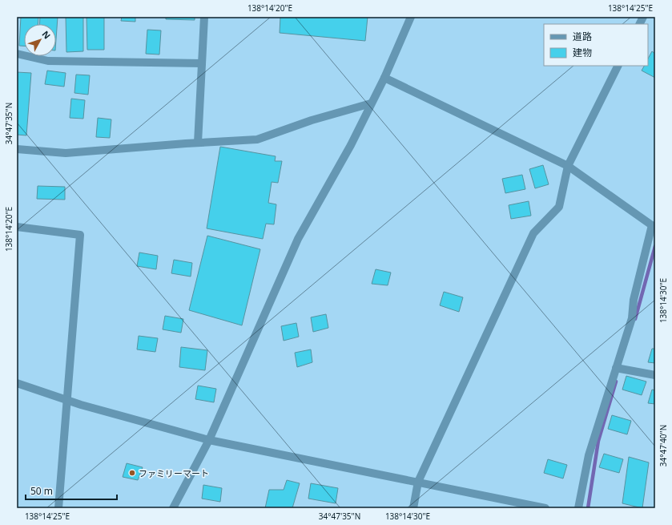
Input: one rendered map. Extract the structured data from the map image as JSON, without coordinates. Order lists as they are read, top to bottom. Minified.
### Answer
{"places":["ファミリーマート"],"legend":["道路","建物"],"scale_bar":"50 m","north":"top right","coordinates":["138°14'20\"E","138°14'25\"E","34°47'35\"N","138°14'30\"E","34°47'40\"N"]}
